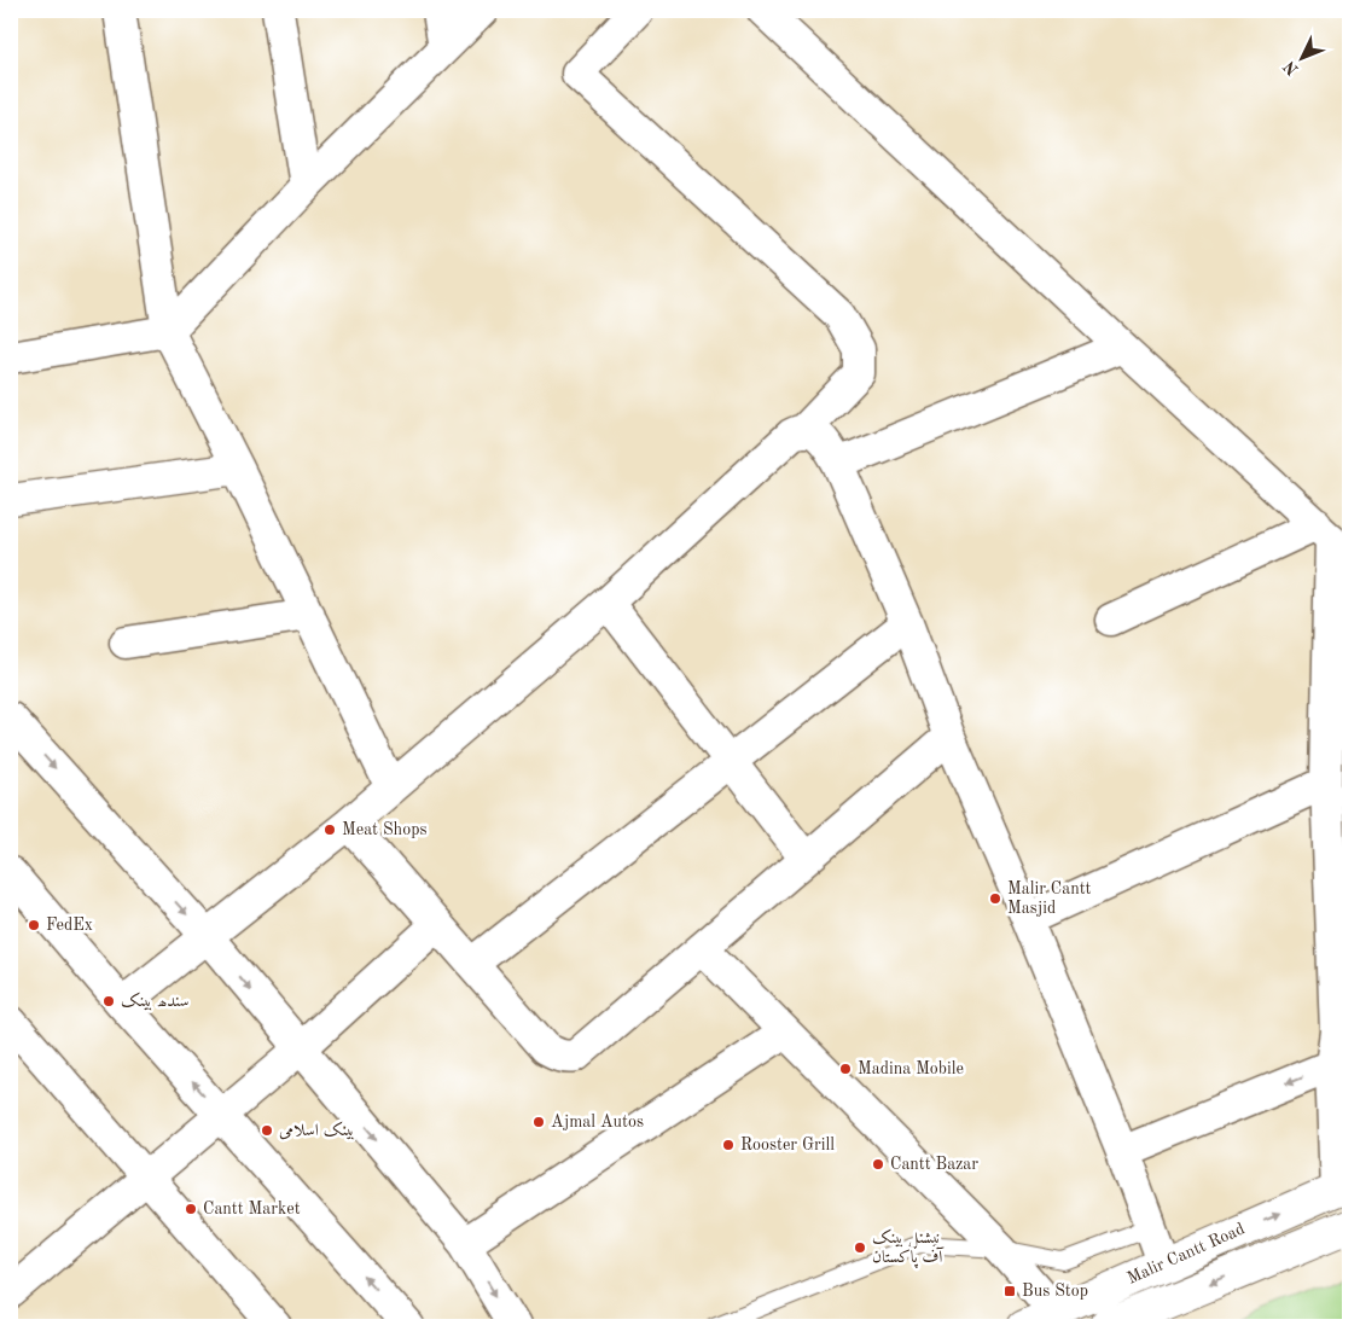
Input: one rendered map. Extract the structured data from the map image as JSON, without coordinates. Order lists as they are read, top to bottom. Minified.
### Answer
{"streets":{"main road":["Malir Cantt Road"]},"places":{"other":["Meat Shops","Malir Cantt Masjid","FedEx","سندھ بینک","Madina Mobile","Ajmal Autos","بینک اسلامی","Rooster Grill","Cantt Bazar","Cantt Market","نیشنل بینک آف پاکستان"],"transit":["Bus Stop"]},"north":"bottom left"}
